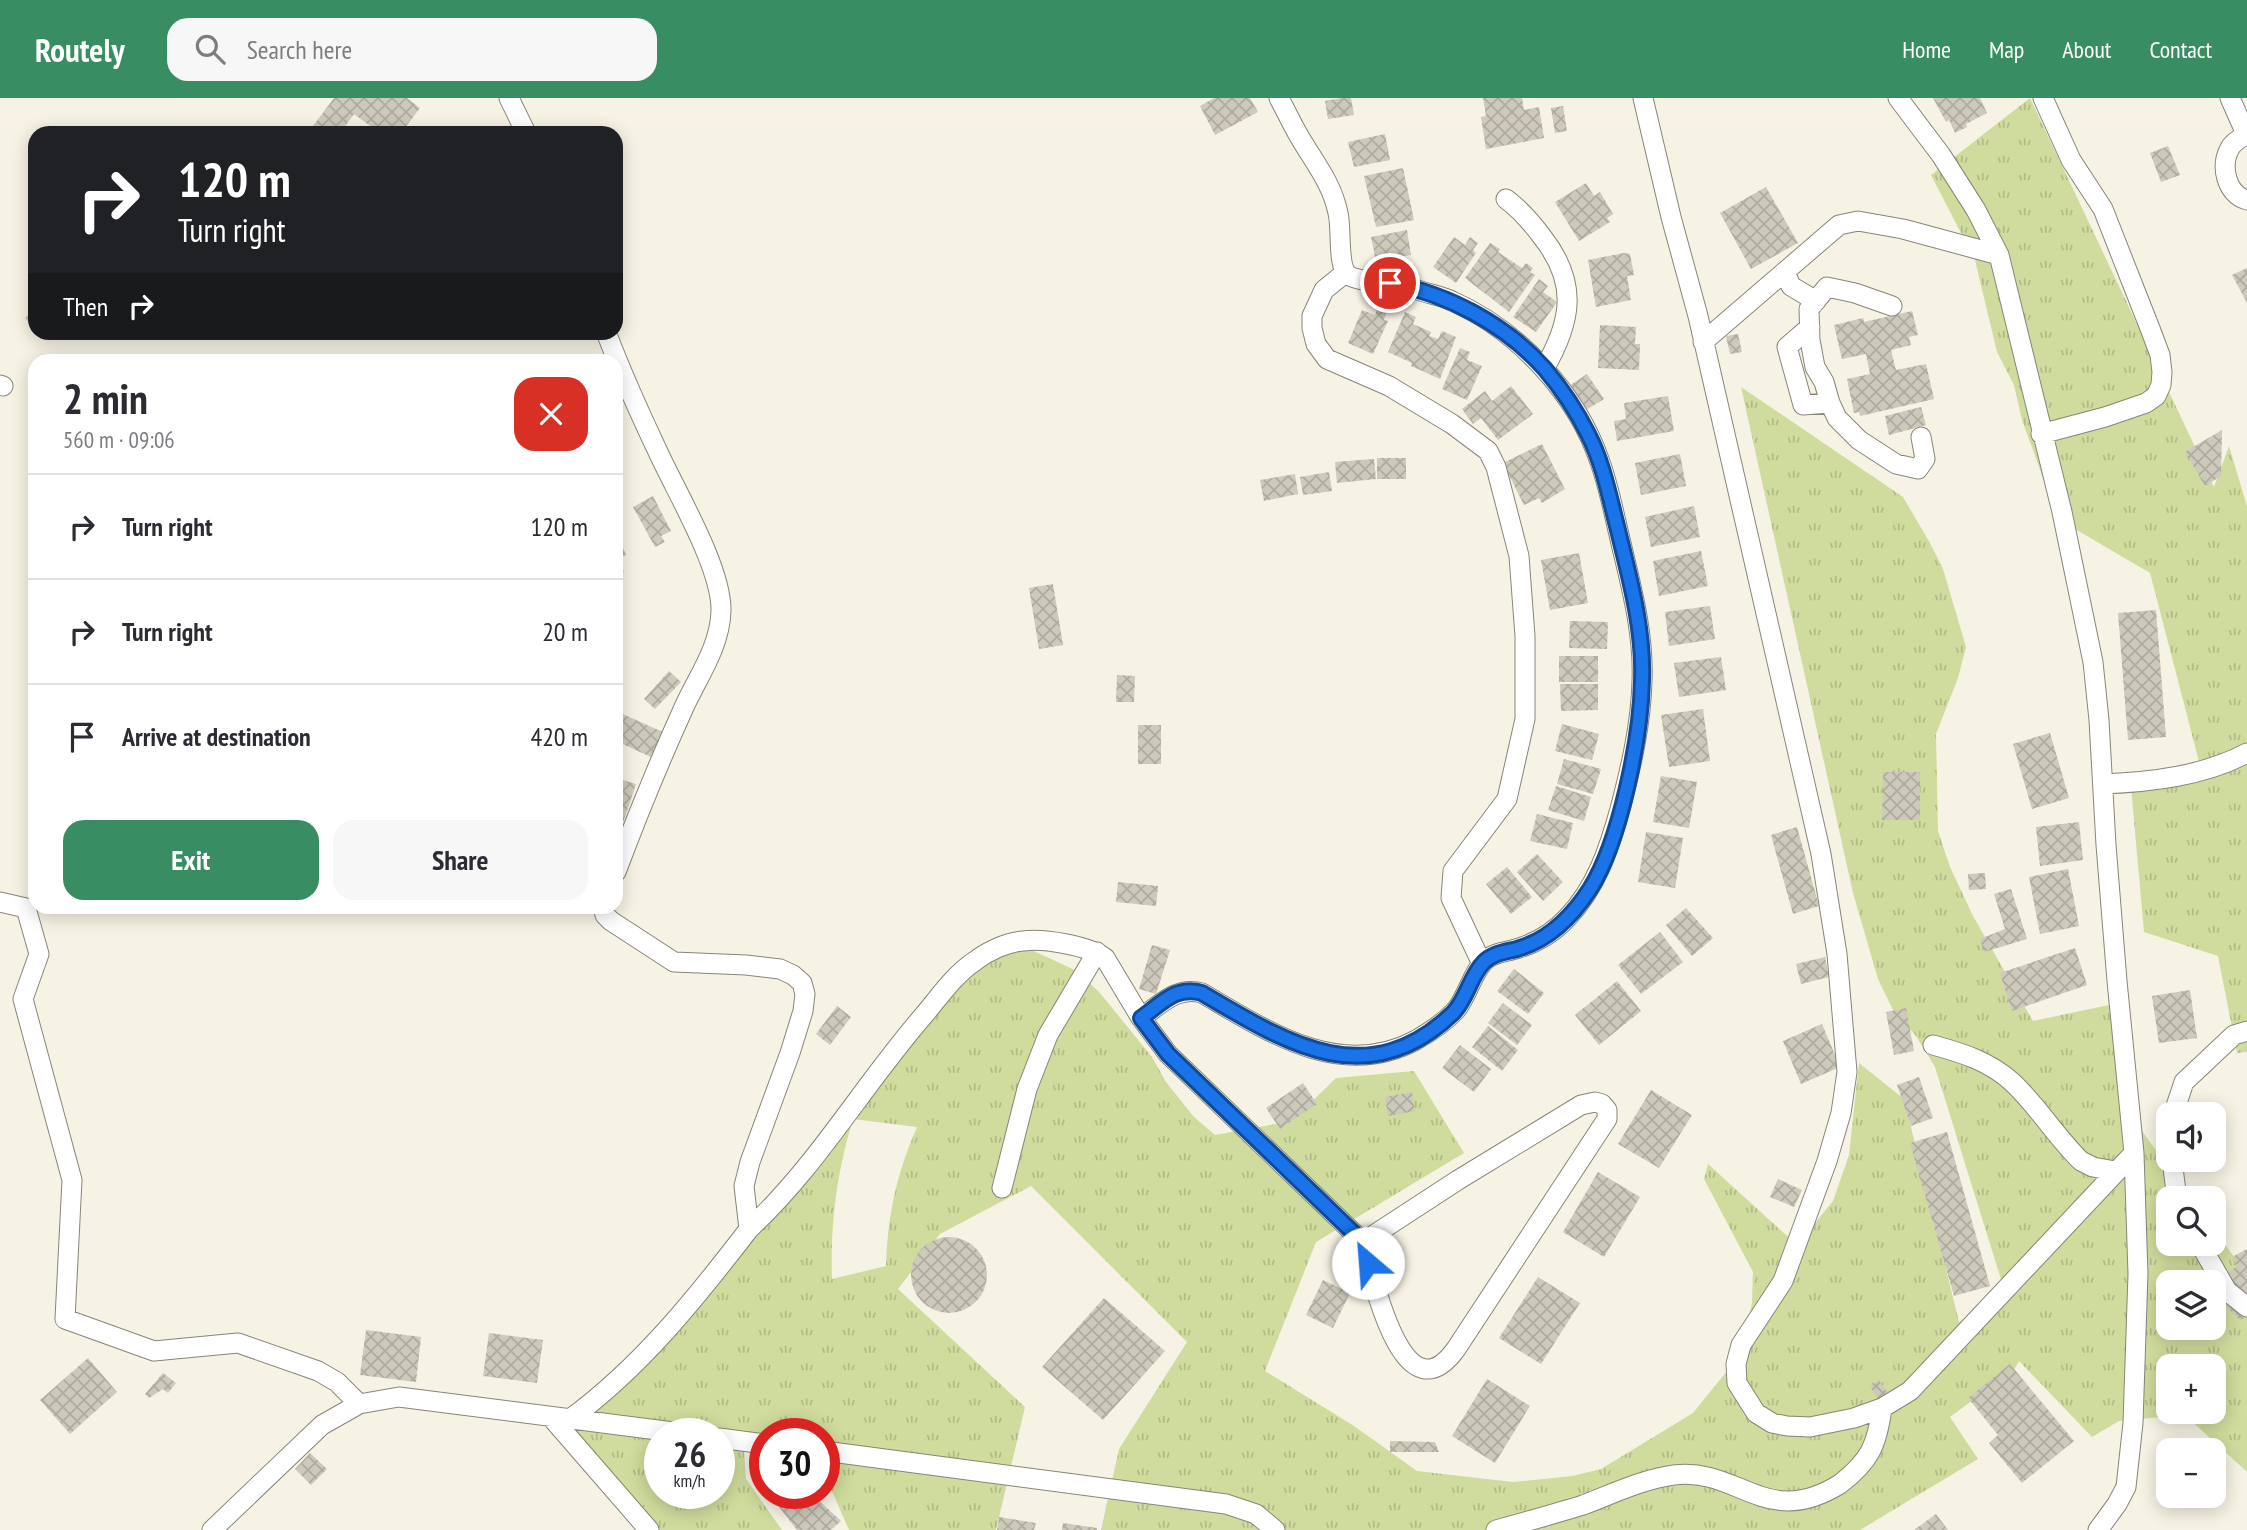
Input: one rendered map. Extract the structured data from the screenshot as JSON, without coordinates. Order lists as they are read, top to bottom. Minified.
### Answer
{"page":{"header":"Routely","search":"Search here","nav":["Home","Map","About","Contact"],"turn":["120 m","Turn right"],"then":"Then","heading":["2 min","560 m · 09:06"],"list":[{"name":"Turn right","value":"120 m"},{"name":"Turn right","value":"20 m"},{"name":"Arrive at destination","value":"420 m"}],"buttons":["Exit","Share"],"map_buttons":["+","−"],"speed":"26 km/h","limit":"30"}}
